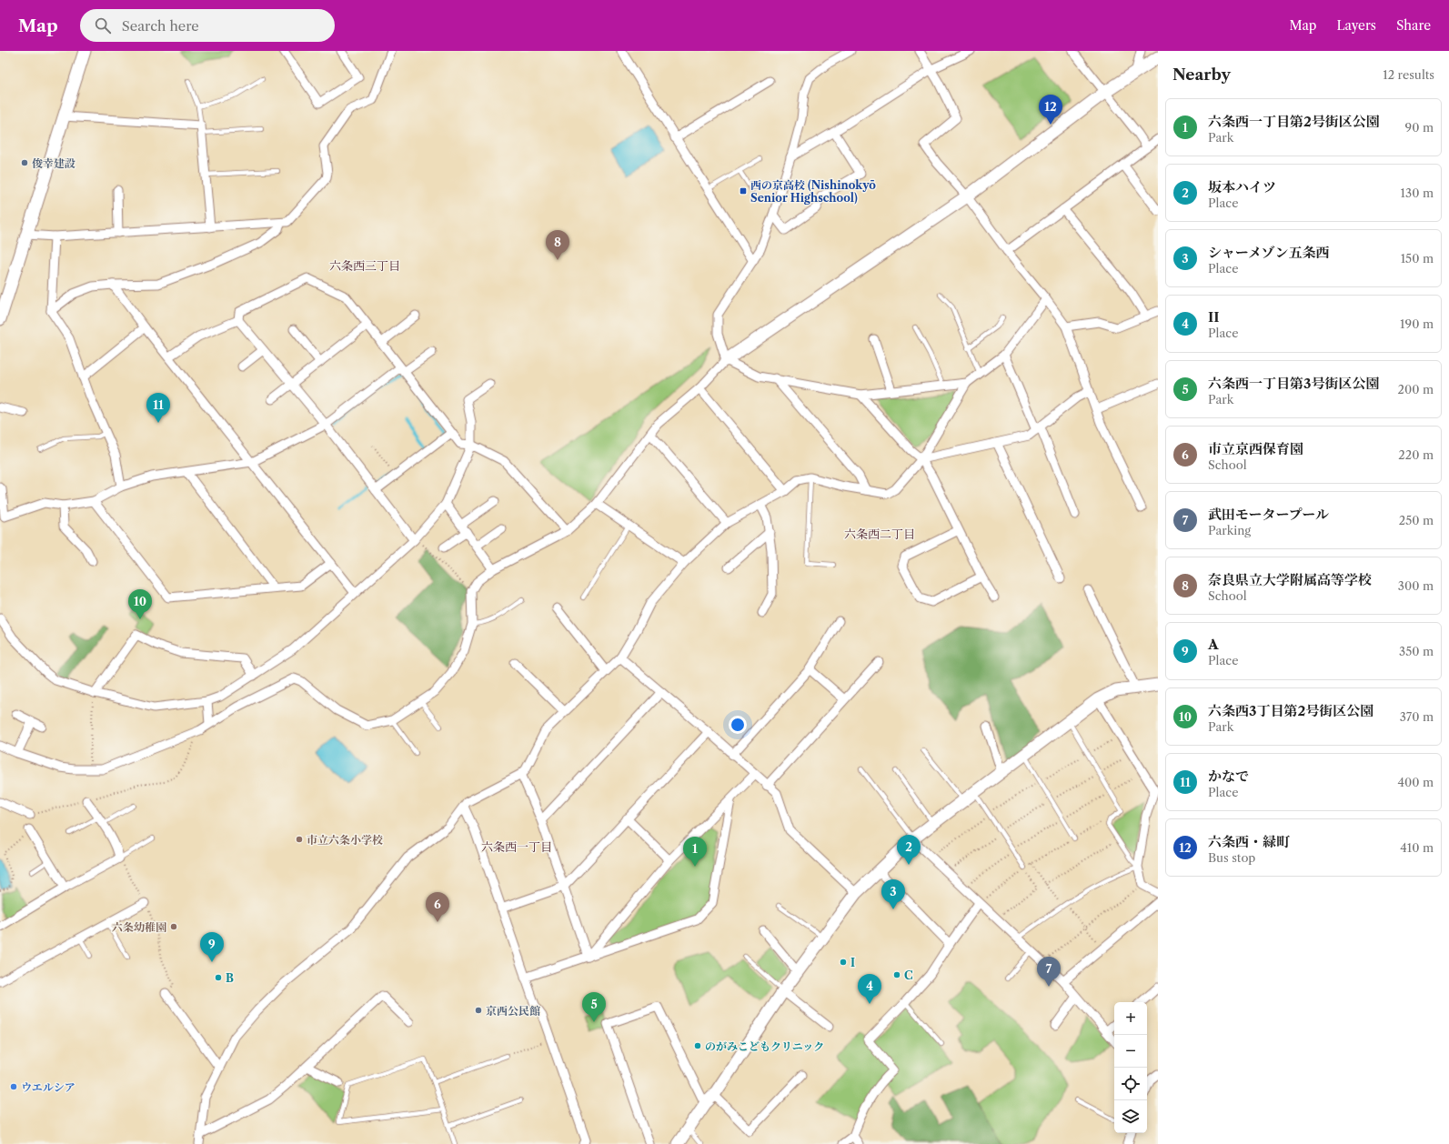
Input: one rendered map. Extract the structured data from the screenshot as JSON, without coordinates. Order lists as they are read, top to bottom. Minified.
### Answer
{"districts":["六条西三丁目","六条西二丁目","六条西一丁目"],"places":{"other":["俊幸建設","市立六条小学校","六条幼稚園","I","C","B","京西公民館","のがみこどもクリニック","ウエルシア"],"transit":["西の京高校 (Nishinokyō Senior Highschool)"]},"page":{"header":"Map","search":"Search here","nav":["Map","Layers","Share"],"heading":["Nearby","12 results"],"pins":["12","8","11","10","2","1","3","6","9","7","4","5"],"list":[{"mark":"1","name":"六条西一丁目第2号街区公園","note":"Park","value":"90 m"},{"mark":"2","name":"坂本ハイツ","note":"Place","value":"130 m"},{"mark":"3","name":"シャーメゾン五条西","note":"Place","value":"150 m"},{"mark":"4","name":"II","note":"Place","value":"190 m"},{"mark":"5","name":"六条西一丁目第3号街区公園","note":"Park","value":"200 m"},{"mark":"6","name":"市立京西保育園","note":"School","value":"220 m"},{"mark":"7","name":"武田モータープール","note":"Parking","value":"250 m"},{"mark":"8","name":"奈良県立大学附属高等学校","note":"School","value":"300 m"},{"mark":"9","name":"A","note":"Place","value":"350 m"},{"mark":"10","name":"六条西3丁目第2号街区公園","note":"Park","value":"370 m"},{"mark":"11","name":"かなで","note":"Place","value":"400 m"},{"mark":"12","name":"六条西・緑町","note":"Bus stop","value":"410 m"}],"map_buttons":["+","−"]}}
